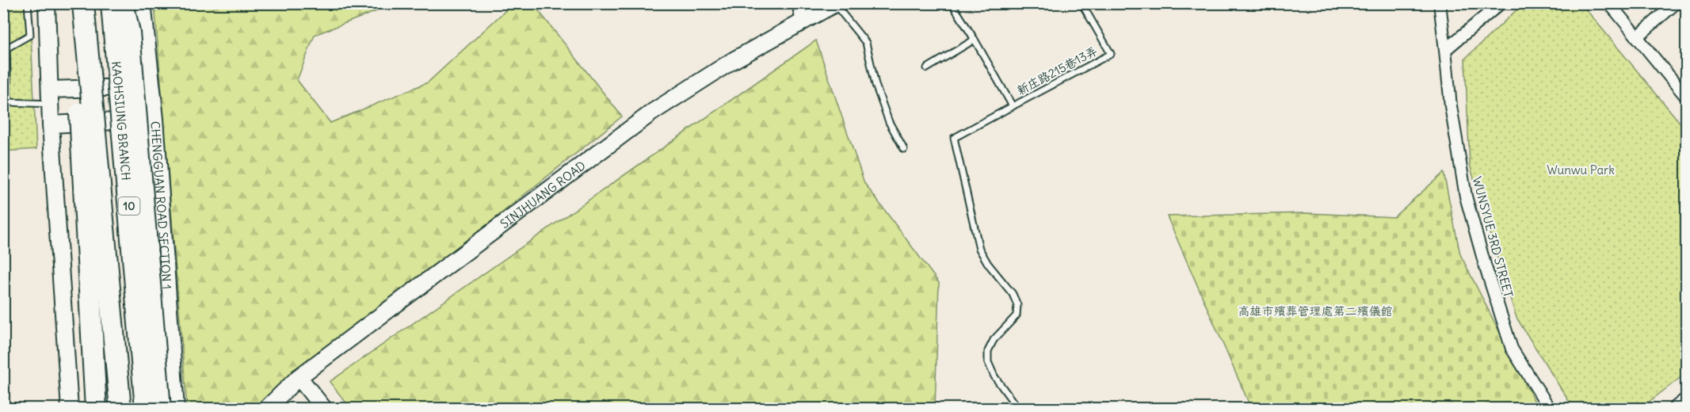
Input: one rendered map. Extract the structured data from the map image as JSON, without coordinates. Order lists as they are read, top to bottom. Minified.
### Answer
{"streets":{"highway":["KAOHSIUNG BRANCH","10"],"street":["SINJHUANG ROAD","CHENGGUAN ROAD SECTION 1","WUNSYUE 3RD STREET"],"lane":["新庄路215巷13弄"]},"parks":["Wunwu Park","高雄市殯葬管理處第二殯儀館"]}
